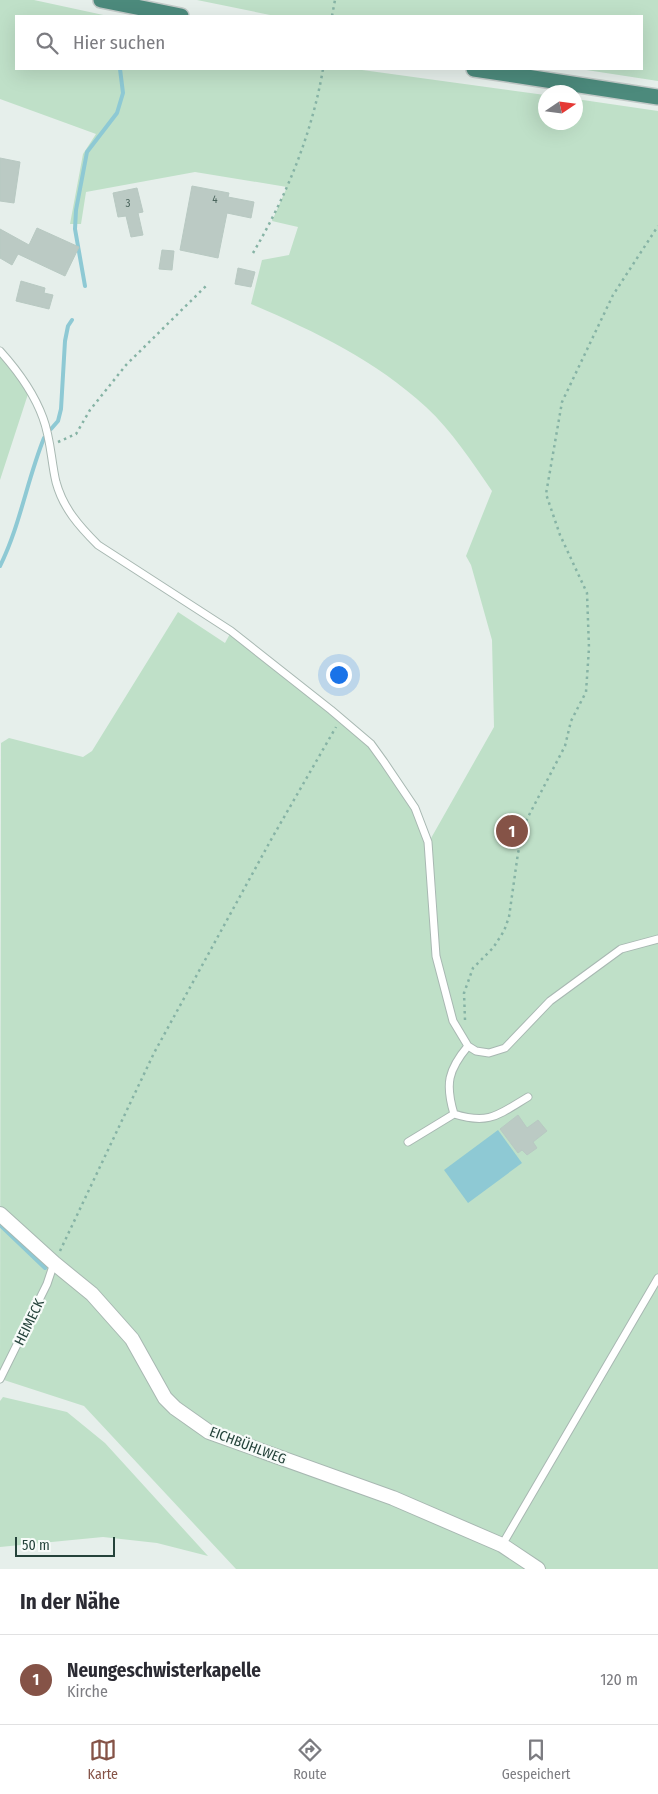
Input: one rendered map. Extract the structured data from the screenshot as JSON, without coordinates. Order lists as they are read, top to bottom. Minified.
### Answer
{"streets":{"street":["EICHBÜHLWEG"],"lane":["HEIMECK"]},"crossings":[["HEIMECK","EICHBÜHLWEG"]],"house_numbers":["4","3"],"scale_bar":"50 m","north":"right","page":{"search":"Hier suchen","pins":"1","scale":"50 m","heading":"In der Nähe","list":[{"mark":"1","name":"Neungeschwisterkapelle","note":"Kirche","value":"120 m"}],"nav":["Karte","Route","Gespeichert"]}}
